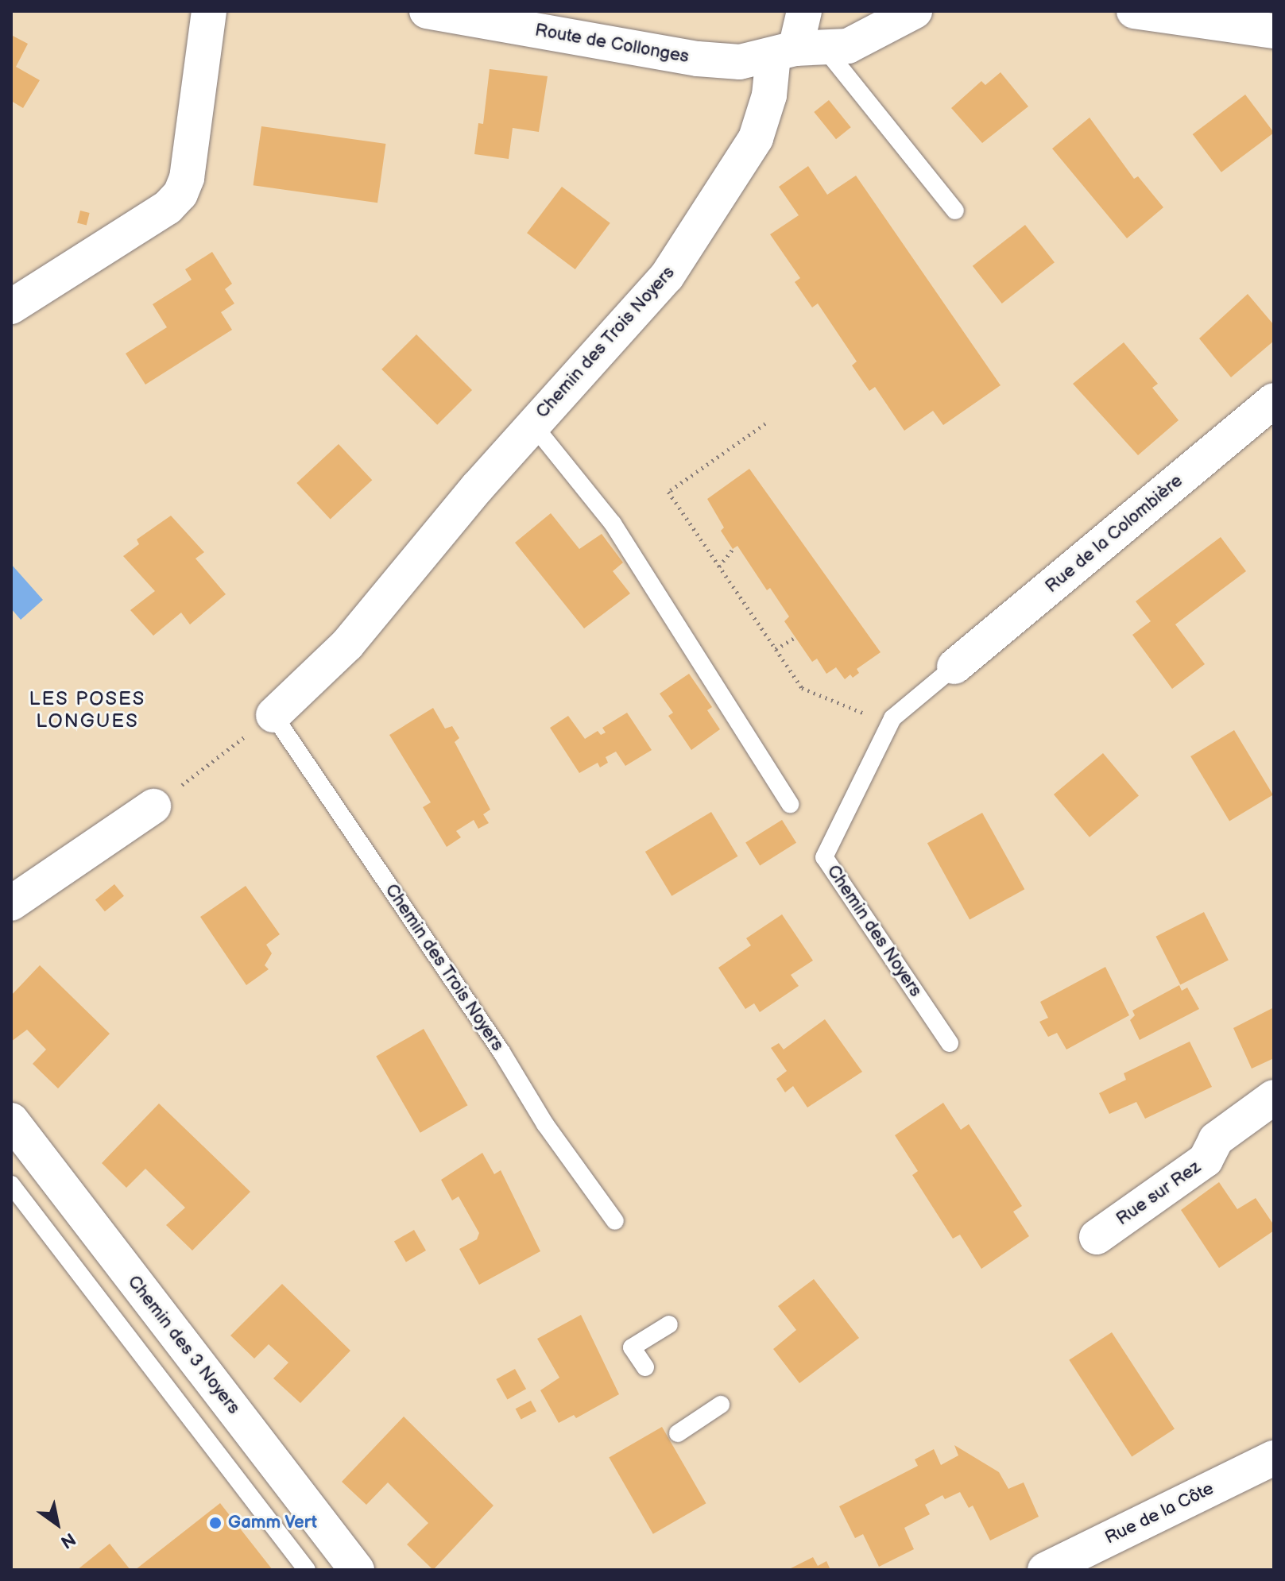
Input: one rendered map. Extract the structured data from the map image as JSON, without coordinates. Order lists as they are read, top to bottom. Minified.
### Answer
{"streets":{"street":["Route de Collonges","Chemin des Trois Noyers","Rue de la Colombière","Rue sur Rez","Chemin des 3 Noyers","Rue de la Côte"],"lane":["Chemin des Noyers"]},"crossings":[["Route de Collonges","Chemin des Trois Noyers"],["Rue de la Colombière","Chemin des Noyers"]],"districts":["LES POSES LONGUES"],"places":["Gamm Vert"],"north":"bottom right"}
